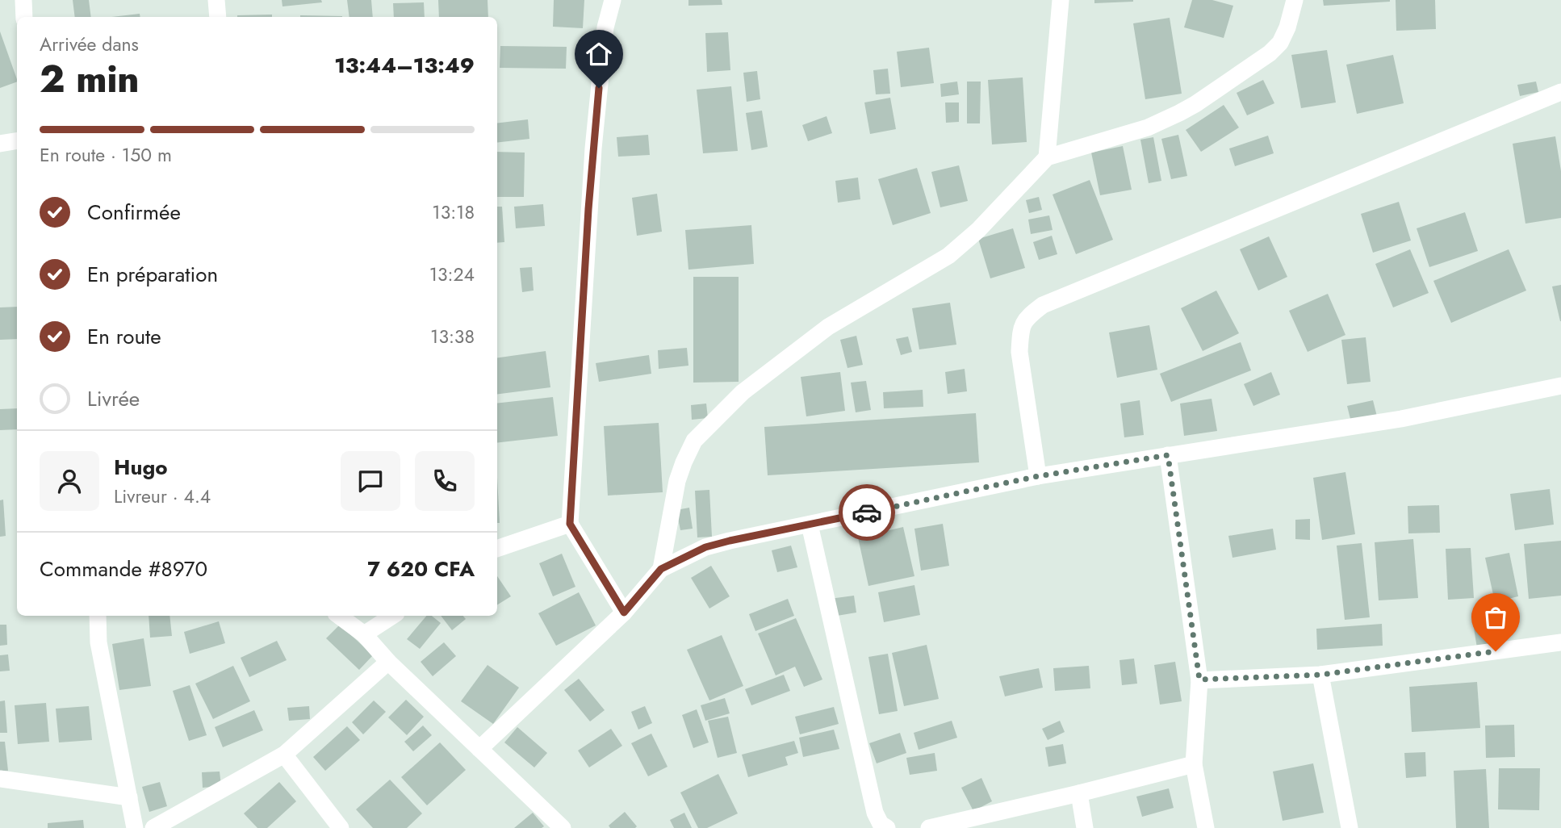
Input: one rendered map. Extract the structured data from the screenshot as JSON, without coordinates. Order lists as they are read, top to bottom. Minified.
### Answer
{"page":{"heading":["2 min","Arrivée dans","13:44–13:49"],"panel":["Hugo","Livreur · 4.4","Commande #8970","7 620 CFA"],"bar":"En route · 150 m","list":[["Confirmée","13:18"],["En préparation","13:24"],["En route","13:38"],"Livrée"]}}
